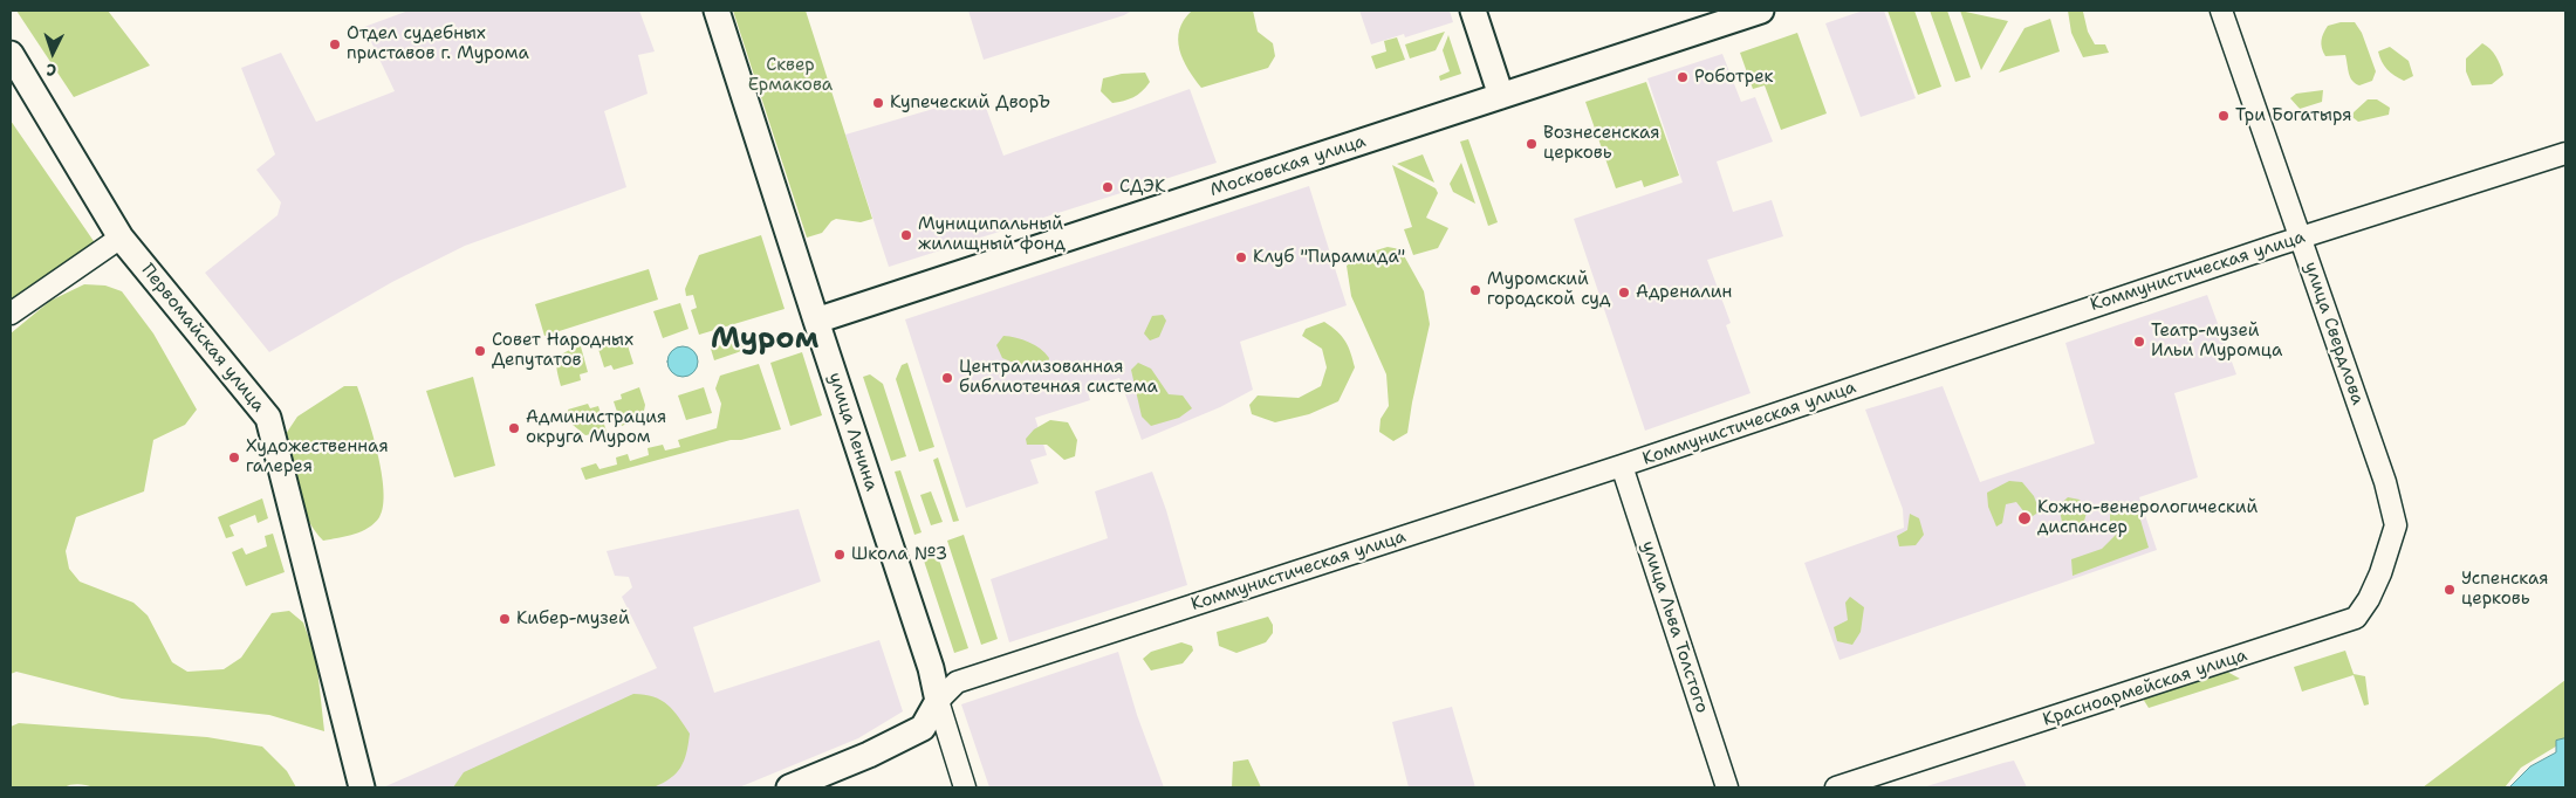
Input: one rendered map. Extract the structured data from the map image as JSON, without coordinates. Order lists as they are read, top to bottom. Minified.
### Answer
{"streets":{"street":["Московская улица","Коммунистическая улица","улица Свердлова","Первомайская улица","улица Ленина","улица Льва Толстого","Красноармейская улица"]},"crossings":[["Московская улица","улица Ленина"],["Коммунистическая улица","улица Свердлова"],["Коммунистическая улица","улица Ленина"],["Коммунистическая улица","улица Льва Толстого"],["улица Свердлова","Красноармейская улица"]],"districts":["Муром"],"parks":["Сквер Ермакова"],"places":["Отдел судебных приставов г. Мурома","Роботрек","Купеческий ДворЪ","Три Богатыря","Вознесенская церковь","СДЭК","Муниципальный жилищный фонд","Клуб \"Пирамида\"","Муромский городской суд","Адреналин","Театр-музей Ильи Муромца","Совет Народных Депутатов","Централизованная библиотечная система","Администрация округа Муром","Художественная галерея","Кожно-венерологический диспансер","Школа №3","Успенская церковь","Кибер-музей"],"north":"bottom"}
